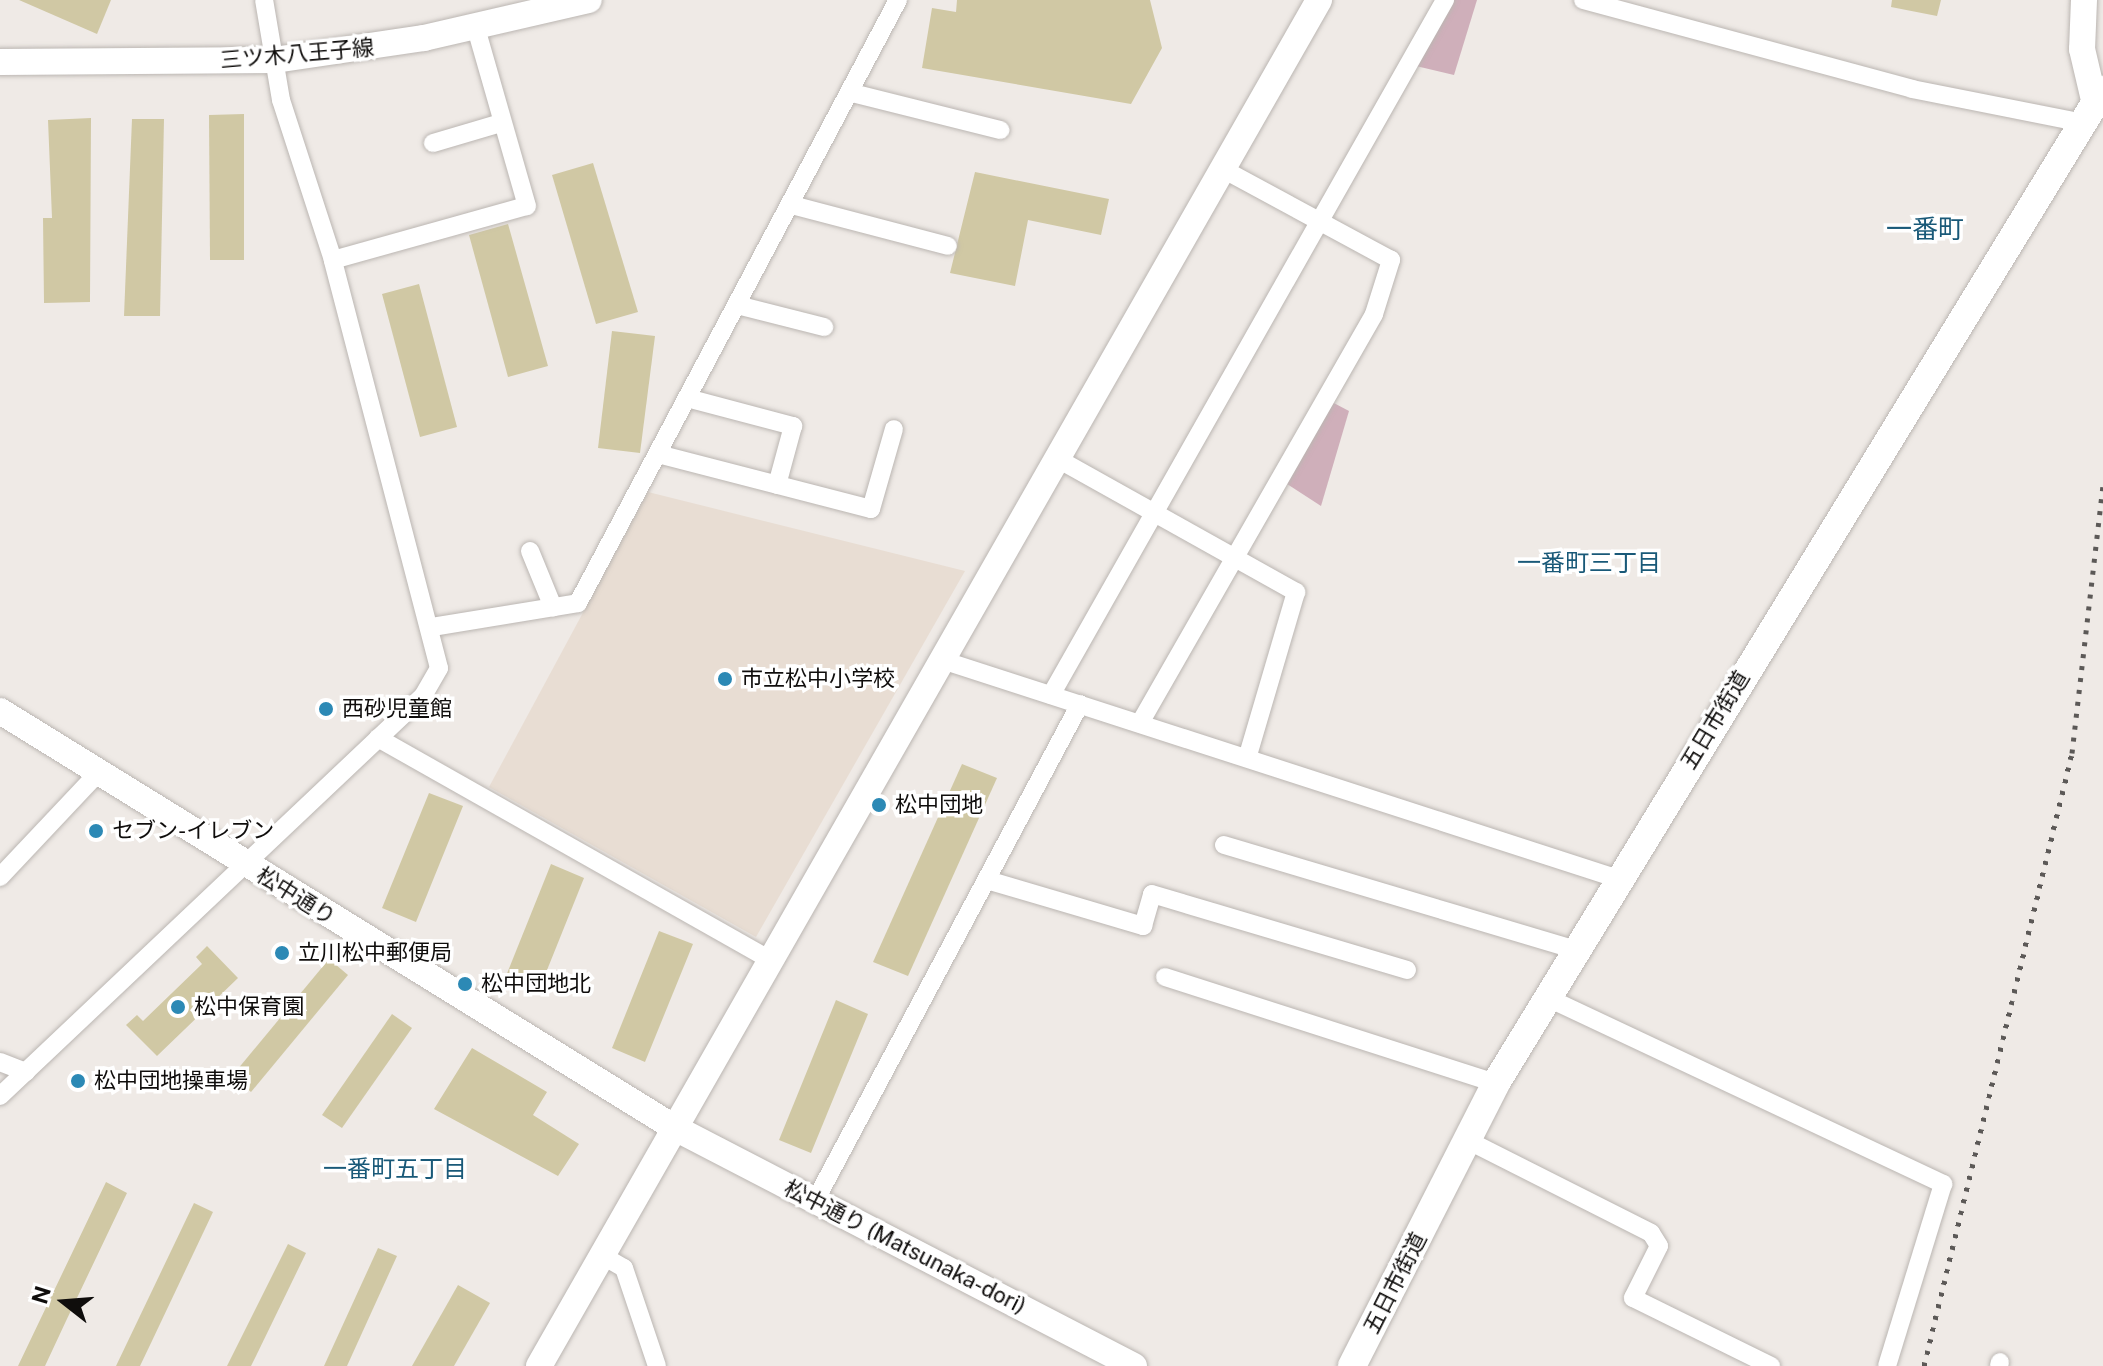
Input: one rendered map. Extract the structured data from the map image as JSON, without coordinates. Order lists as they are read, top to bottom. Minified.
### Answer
{"streets":{"main road":["五日市街道"],"street":["三ツ木八王子線","松中通り","松中通り (Matsunaka-dori)"]},"crossings":[["松中通り","松中通り (Matsunaka-dori)"]],"districts":["一番町","一番町三丁目","一番町五丁目"],"places":["市立松中小学校","西砂児童館","松中団地","セブン-イレブン","立川松中郵便局","松中団地北","松中保育園","松中団地操車場"],"north":"left"}
